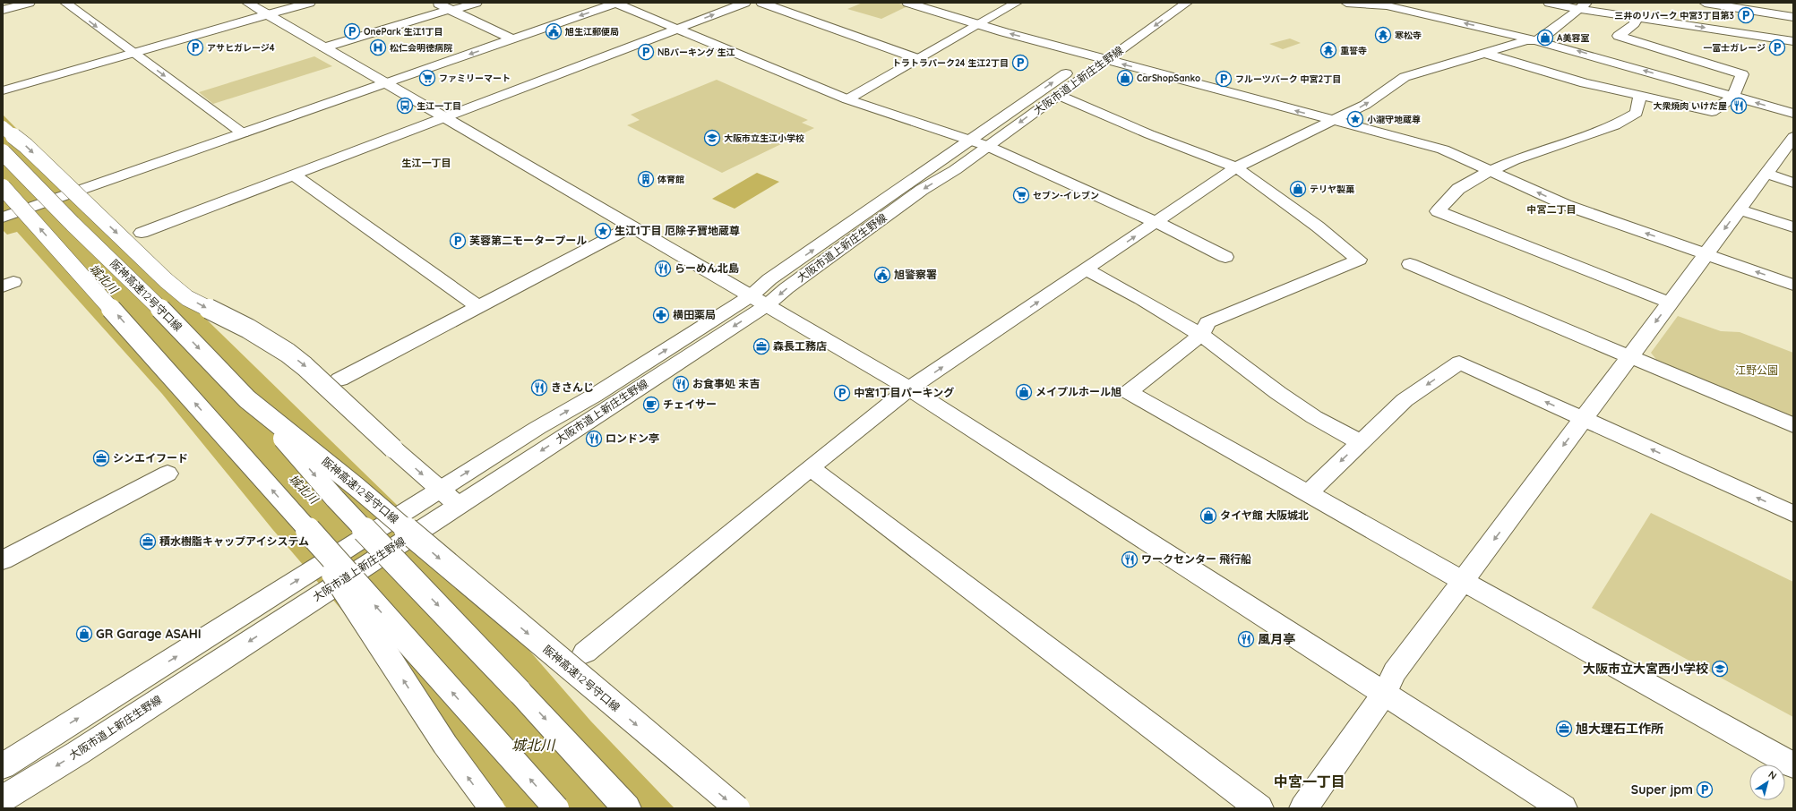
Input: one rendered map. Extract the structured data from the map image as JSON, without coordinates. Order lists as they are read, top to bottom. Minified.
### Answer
{"streets":{"main road":["大阪市道上新庄生野線","阪神高速12号守口線"]},"districts":["生江一丁目","中宮二丁目","中宮一丁目"],"water":["城北川"],"parks":["江野公園"],"places":{"parking":["三井のリパーク 中宮3丁目第3","OnePark 生江1丁目","アサヒガレージ4","一富士ガレージ","NBパーキング 生江","トラトラパーク24 生江2丁目","フルーツパーク 中宮2丁目","芙蓉第二モータープール","中宮1丁目パーキング","Super jpm"],"public building":["旭生江郵便局","旭警察署"],"temple":["寒松寺","重誓寺"],"shop":["A美容室","CarShopSanko","テリヤ製菓","メイプルホール旭","タイヤ館 大阪城北","GR Garage ASAHI"],"hospital":["松仁会明徳病院"],"supermarket":["ファミリーマート","セブン-イレブン"],"bus stop":["生江一丁目"],"restaurant":["大衆焼肉 いけだ屋","らーめん北島","お食事処 末吉","きさんじ","ロンドン亭","ワークセンター 飛行船","風月亭"],"place":["小瀧守地蔵尊","生江1丁目 厄除子寶地蔵尊"],"school or university":["大阪市立生江小学校","大阪市立大宮西小学校"],"building":["体育館"],"pharmacy":["横田薬局"],"office":["森長工務店","シンエイフード","積水樹脂キャップアイシステム","旭大理石工作所"],"cafe":["チェイサー"]},"north":"top right"}
